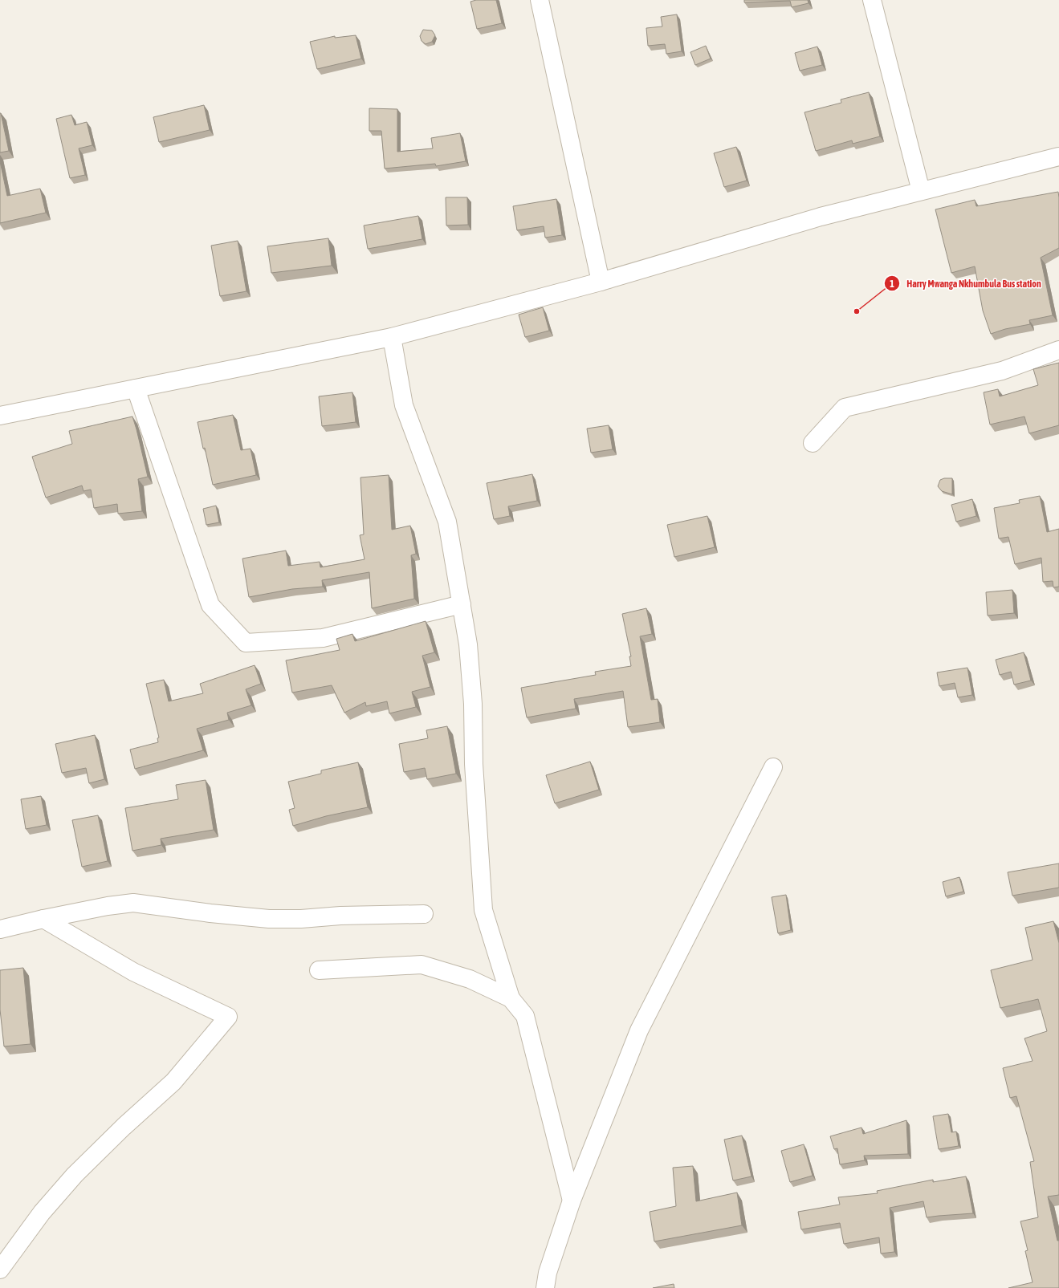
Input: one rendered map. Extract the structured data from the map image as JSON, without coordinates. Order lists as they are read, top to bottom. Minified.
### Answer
{"places":["Harry Mwanga Nkhumbula Bus station"]}
